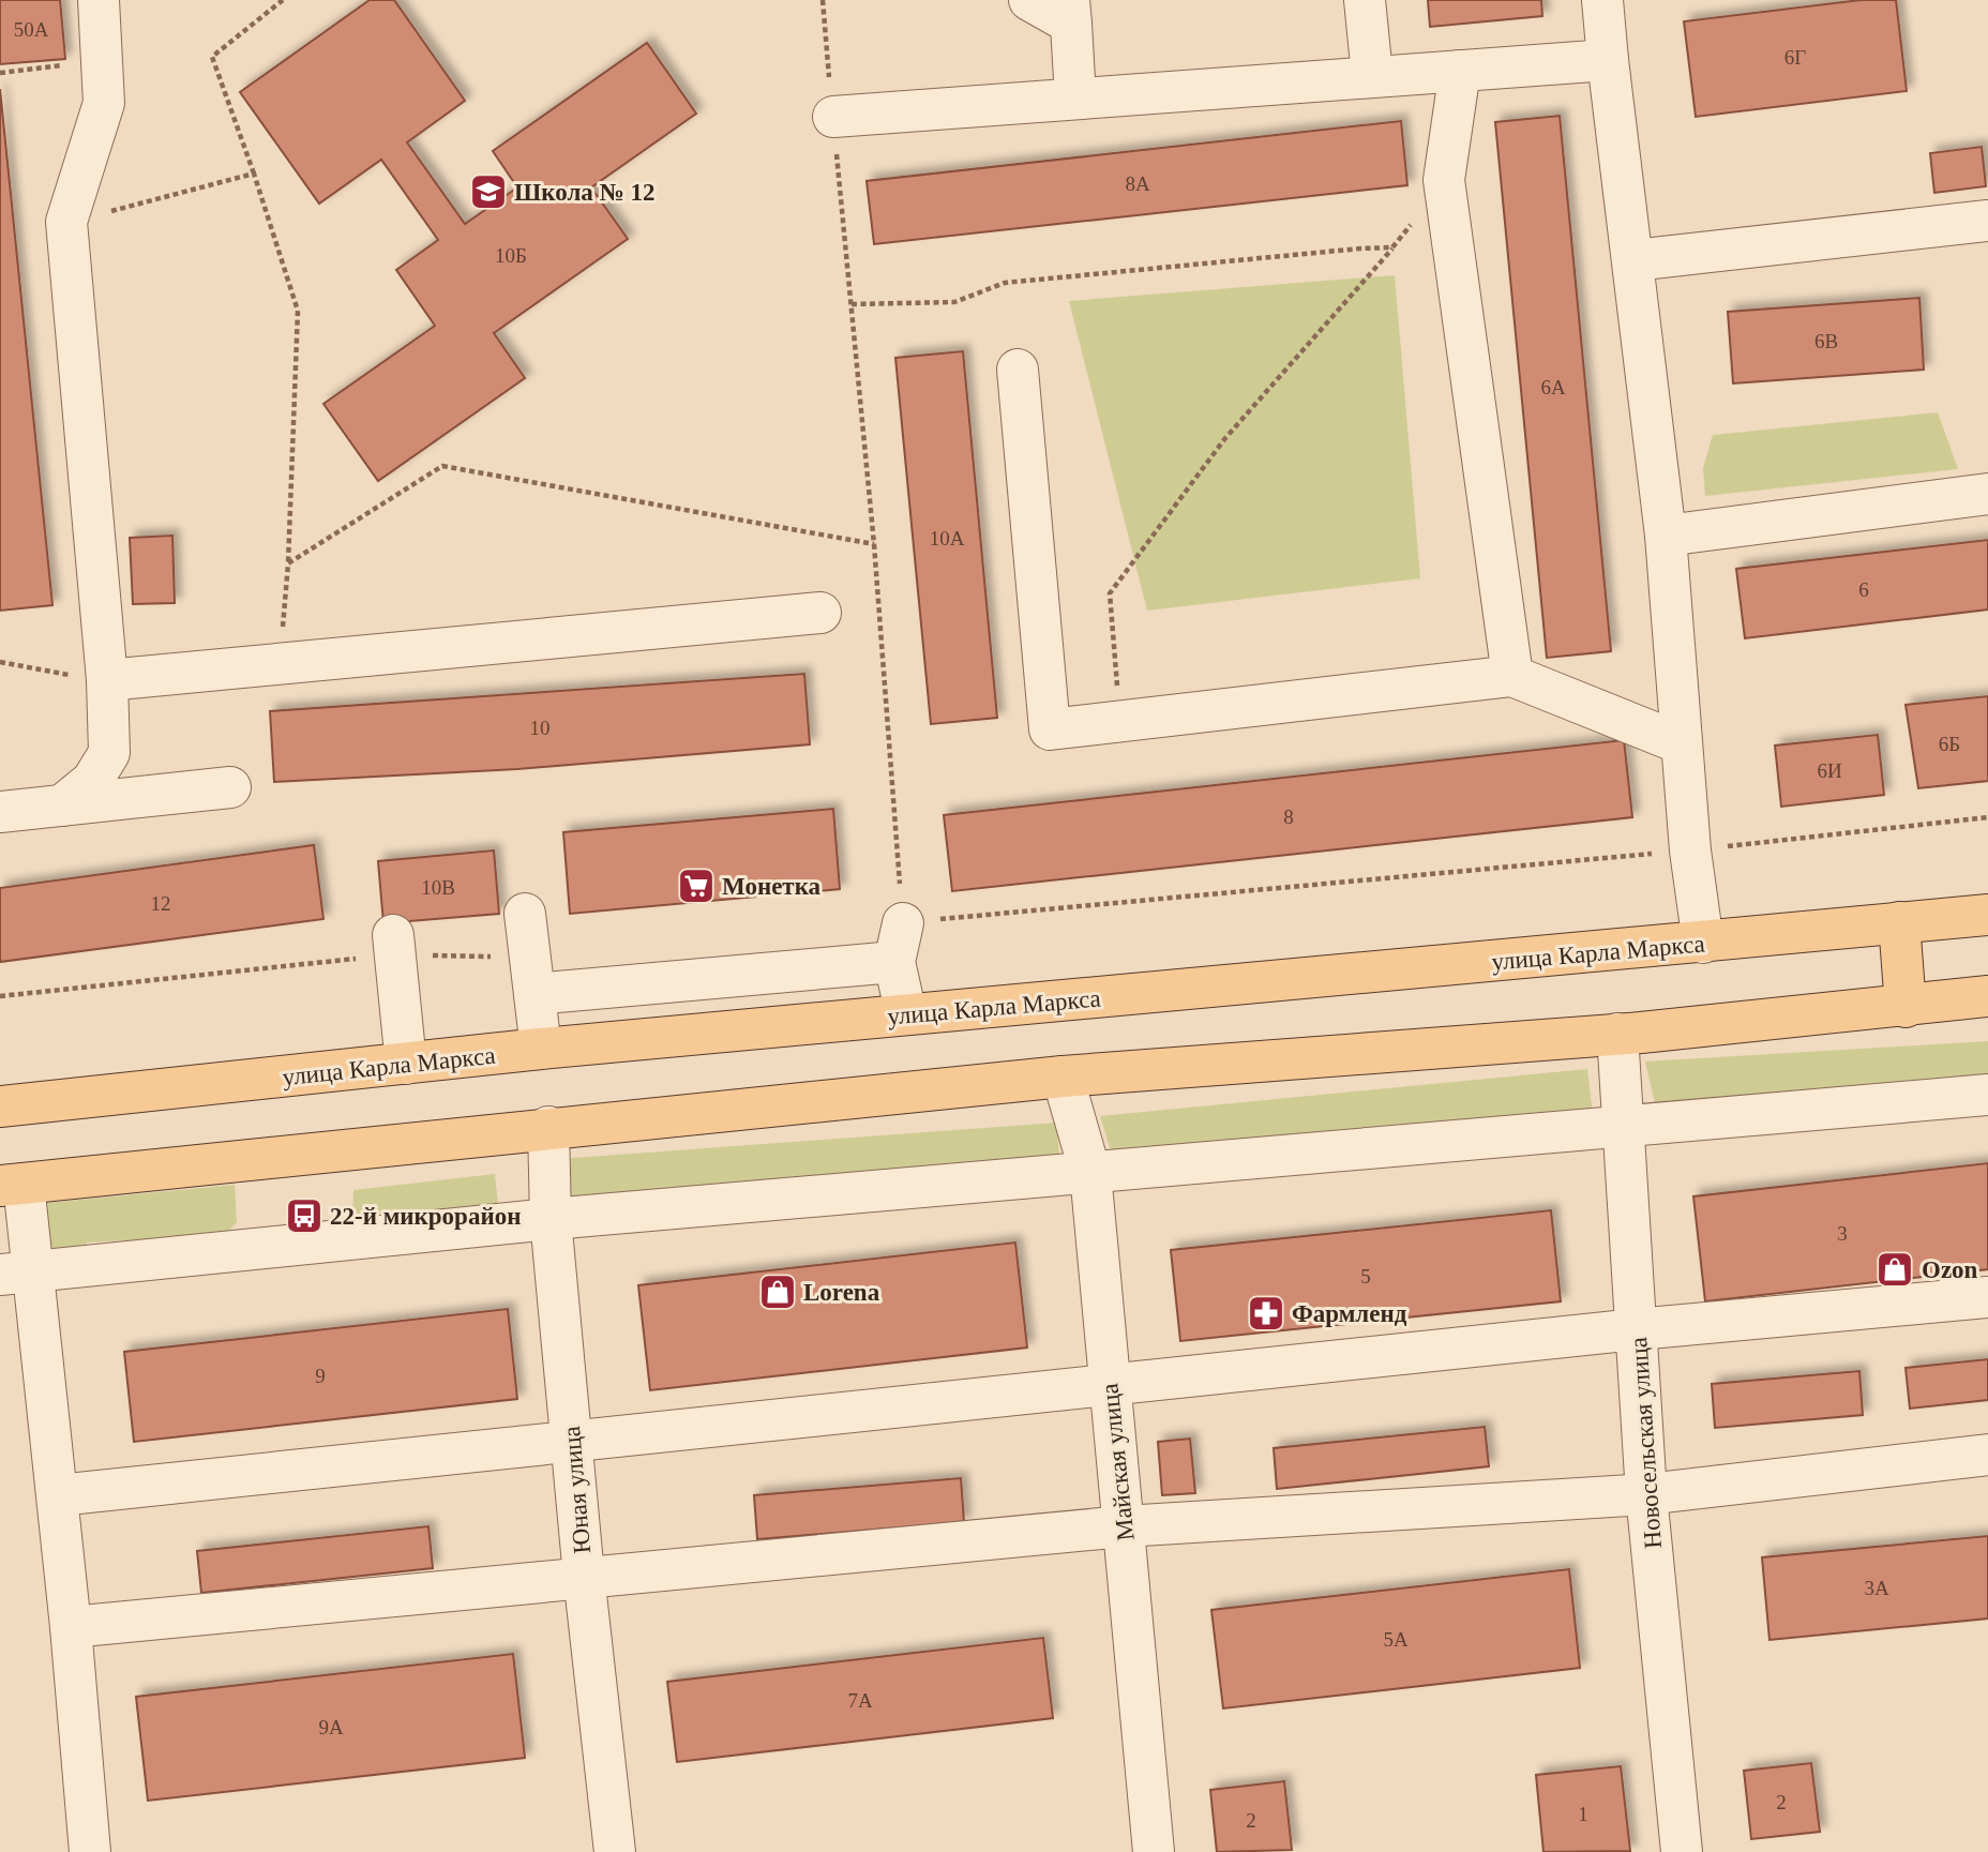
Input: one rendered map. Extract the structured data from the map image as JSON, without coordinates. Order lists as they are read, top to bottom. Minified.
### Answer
{"streets":{"main road":["улица Карла Маркса"],"street":["Новосельская улица","Майская улица","Юная улица"]},"places":{"school or university":["Школа № 12"],"supermarket":["Монетка"],"bus stop":["22-й микрорайон"],"shop":["Ozon","Lorena"],"pharmacy":["Фармленд"]},"house_numbers":["50А","6Г","8А","10Б","6В","6А","10А","6","10","6Б","6И","8","10В","12","3","5","9","3А","5А","7А","9А","2","1","2"]}
